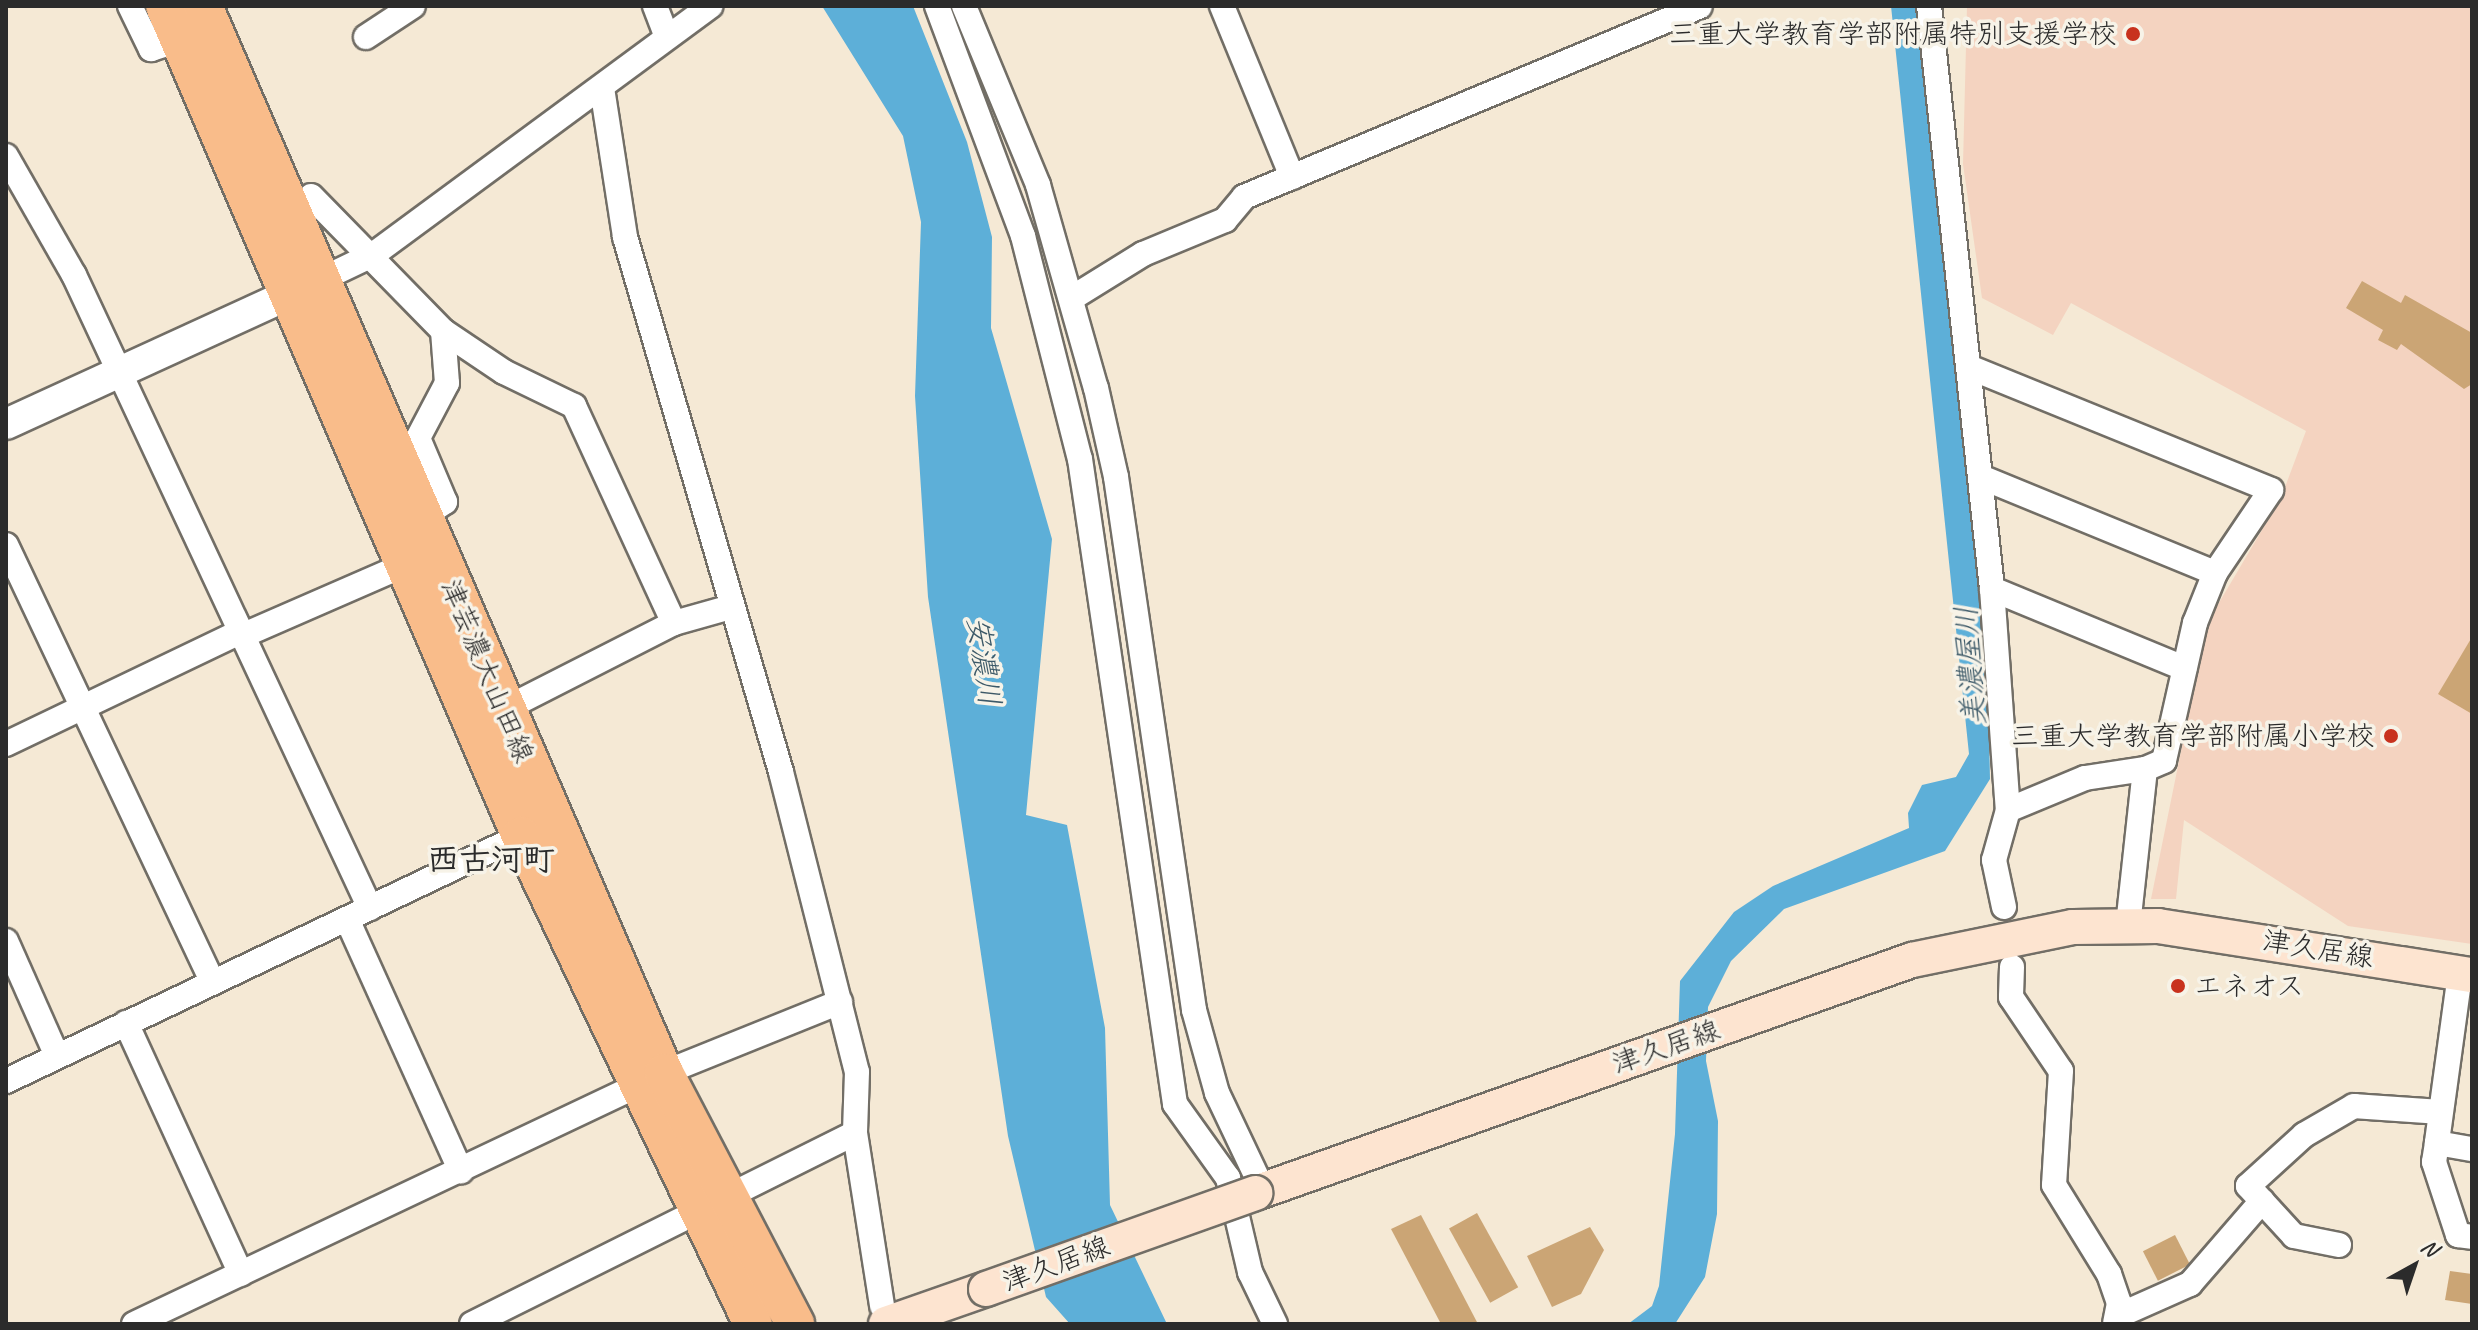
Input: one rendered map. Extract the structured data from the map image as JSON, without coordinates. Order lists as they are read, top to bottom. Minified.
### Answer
{"streets":{"main road":["津芸濃大山田線","津久居線"]},"districts":["西古河町"],"water":["安濃川","美濃屋川"],"places":["三重大学教育学部附属特別支援学校","三重大学教育学部附属小学校","エネオス"],"north":"top right"}
